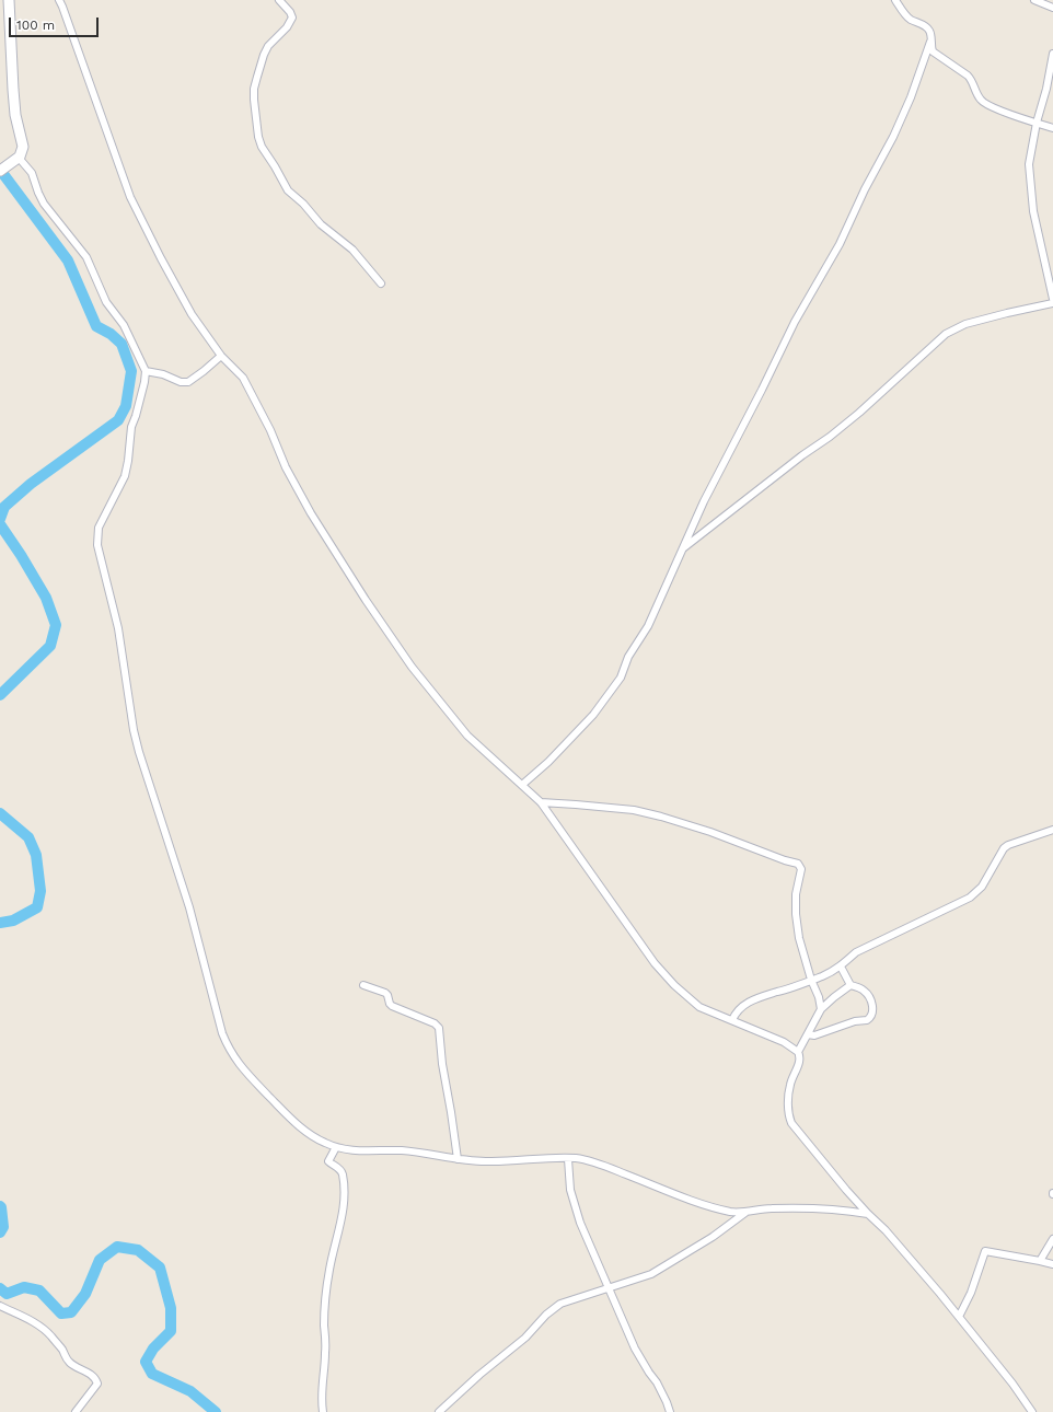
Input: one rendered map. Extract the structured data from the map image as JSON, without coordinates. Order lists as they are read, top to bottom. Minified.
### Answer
{"scale_bar":"100 m"}
